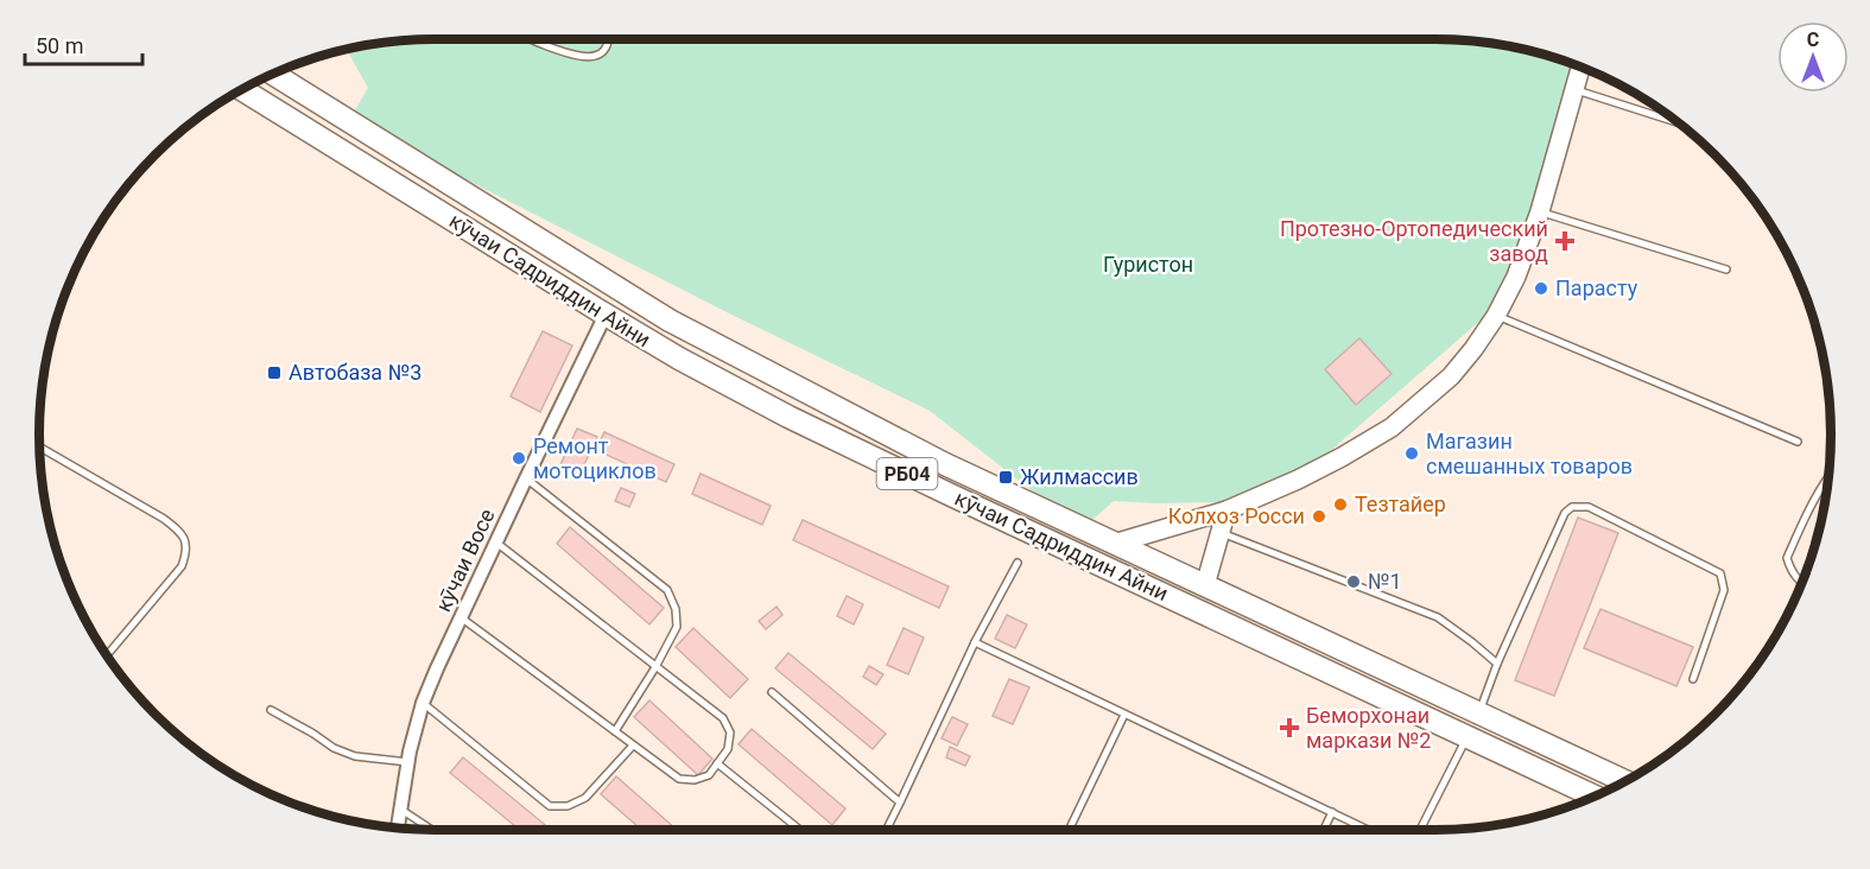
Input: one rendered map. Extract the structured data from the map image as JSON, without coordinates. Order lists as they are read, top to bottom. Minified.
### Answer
{"streets":{"highway":["кӯчаи Садриддин Айни","РБ04"],"street":["кӯчаи Восе"]},"crossings":[["кӯчаи Садриддин Айни","кӯчаи Восе"]],"parks":["Гуристон"],"places":{"health":["Протезно-Ортопедический завод","Беморхонаи маркази №2"],"other":["Парасту","Магазин смешанных товаров","Ремонт мотоциклов","Тезтайер","Колхоз Росси","№1"],"transit":["Автобаза №3","Жилмассив"]},"scale_bar":"50 m","north":"top"}
